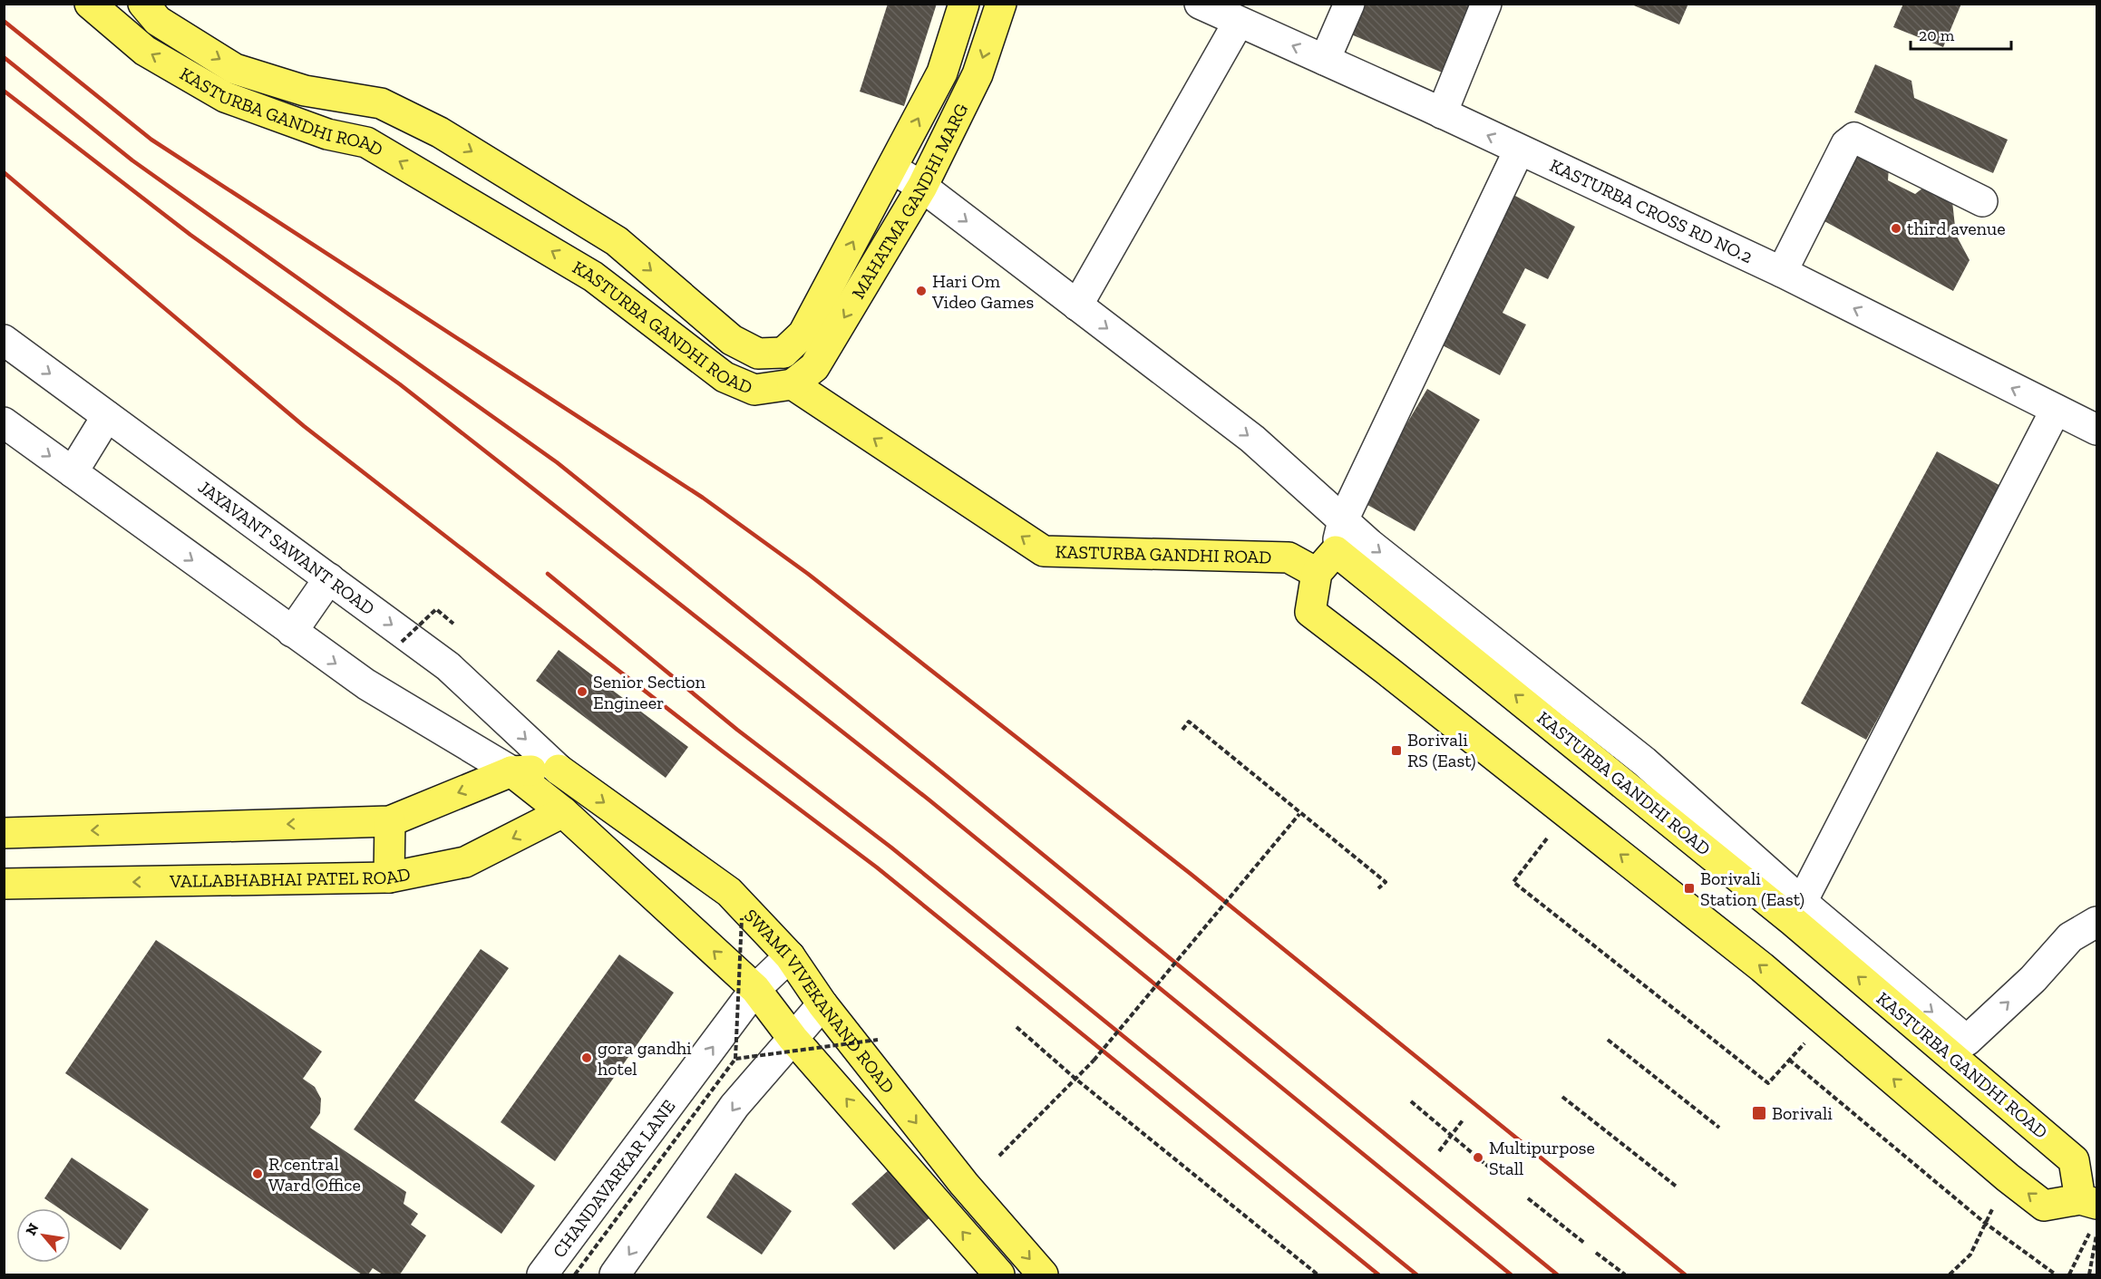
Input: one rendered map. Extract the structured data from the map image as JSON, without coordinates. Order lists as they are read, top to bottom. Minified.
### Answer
{"streets":{"main road":["KASTURBA GANDHI ROAD","MAHATMA GANDHI MARG","VALLABHABHAI PATEL ROAD","SWAMI VIVEKANAND ROAD"],"street":["KASTURBA CROSS RD NO.2","JAYAVANT SAWANT ROAD","CHANDAVARKAR LANE"]},"crossings":[["KASTURBA GANDHI ROAD","MAHATMA GANDHI MARG"],["JAYAVANT SAWANT ROAD","SWAMI VIVEKANAND ROAD"],["SWAMI VIVEKANAND ROAD","CHANDAVARKAR LANE"]],"one_way":["KASTURBA CROSS RD NO.2"],"places":{"other":["third avenue","Hari Om Video Games","Senior Section Engineer","gora gandhi hotel","Multipurpose Stall","R central Ward Office"],"transit":["Borivali RS (East)","Borivali Station (East)","Borivali"]},"scale_bar":"20 m","north":"top left"}
